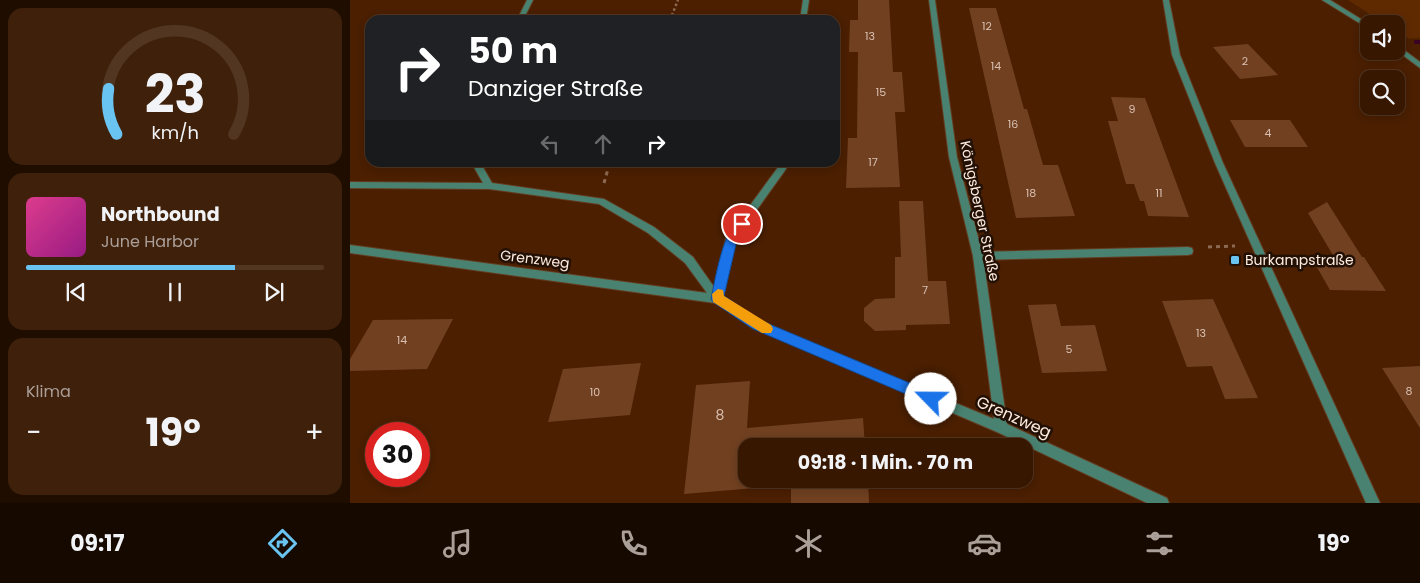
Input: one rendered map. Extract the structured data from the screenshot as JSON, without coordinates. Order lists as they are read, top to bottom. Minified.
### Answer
{"streets":{"street":["Königsberger Straße","Grenzweg"]},"crossings":[["Königsberger Straße","Grenzweg"]],"places":{"transit":["Burkampstraße"]},"house_numbers":["12","13","2","14","15","9","16","4","17","18","11","7","13","14","5","8","10","8"],"page":{"turn":["50 m","Danziger Straße"],"song":["Northbound","June Harbor"],"tile":"Klima","heat":["−","19°","+"],"limit":"30","trip":"09:18 · 1 Min. · 70 m","tabs":["09:17","19°"],"gauge":["23","km/h"]}}
